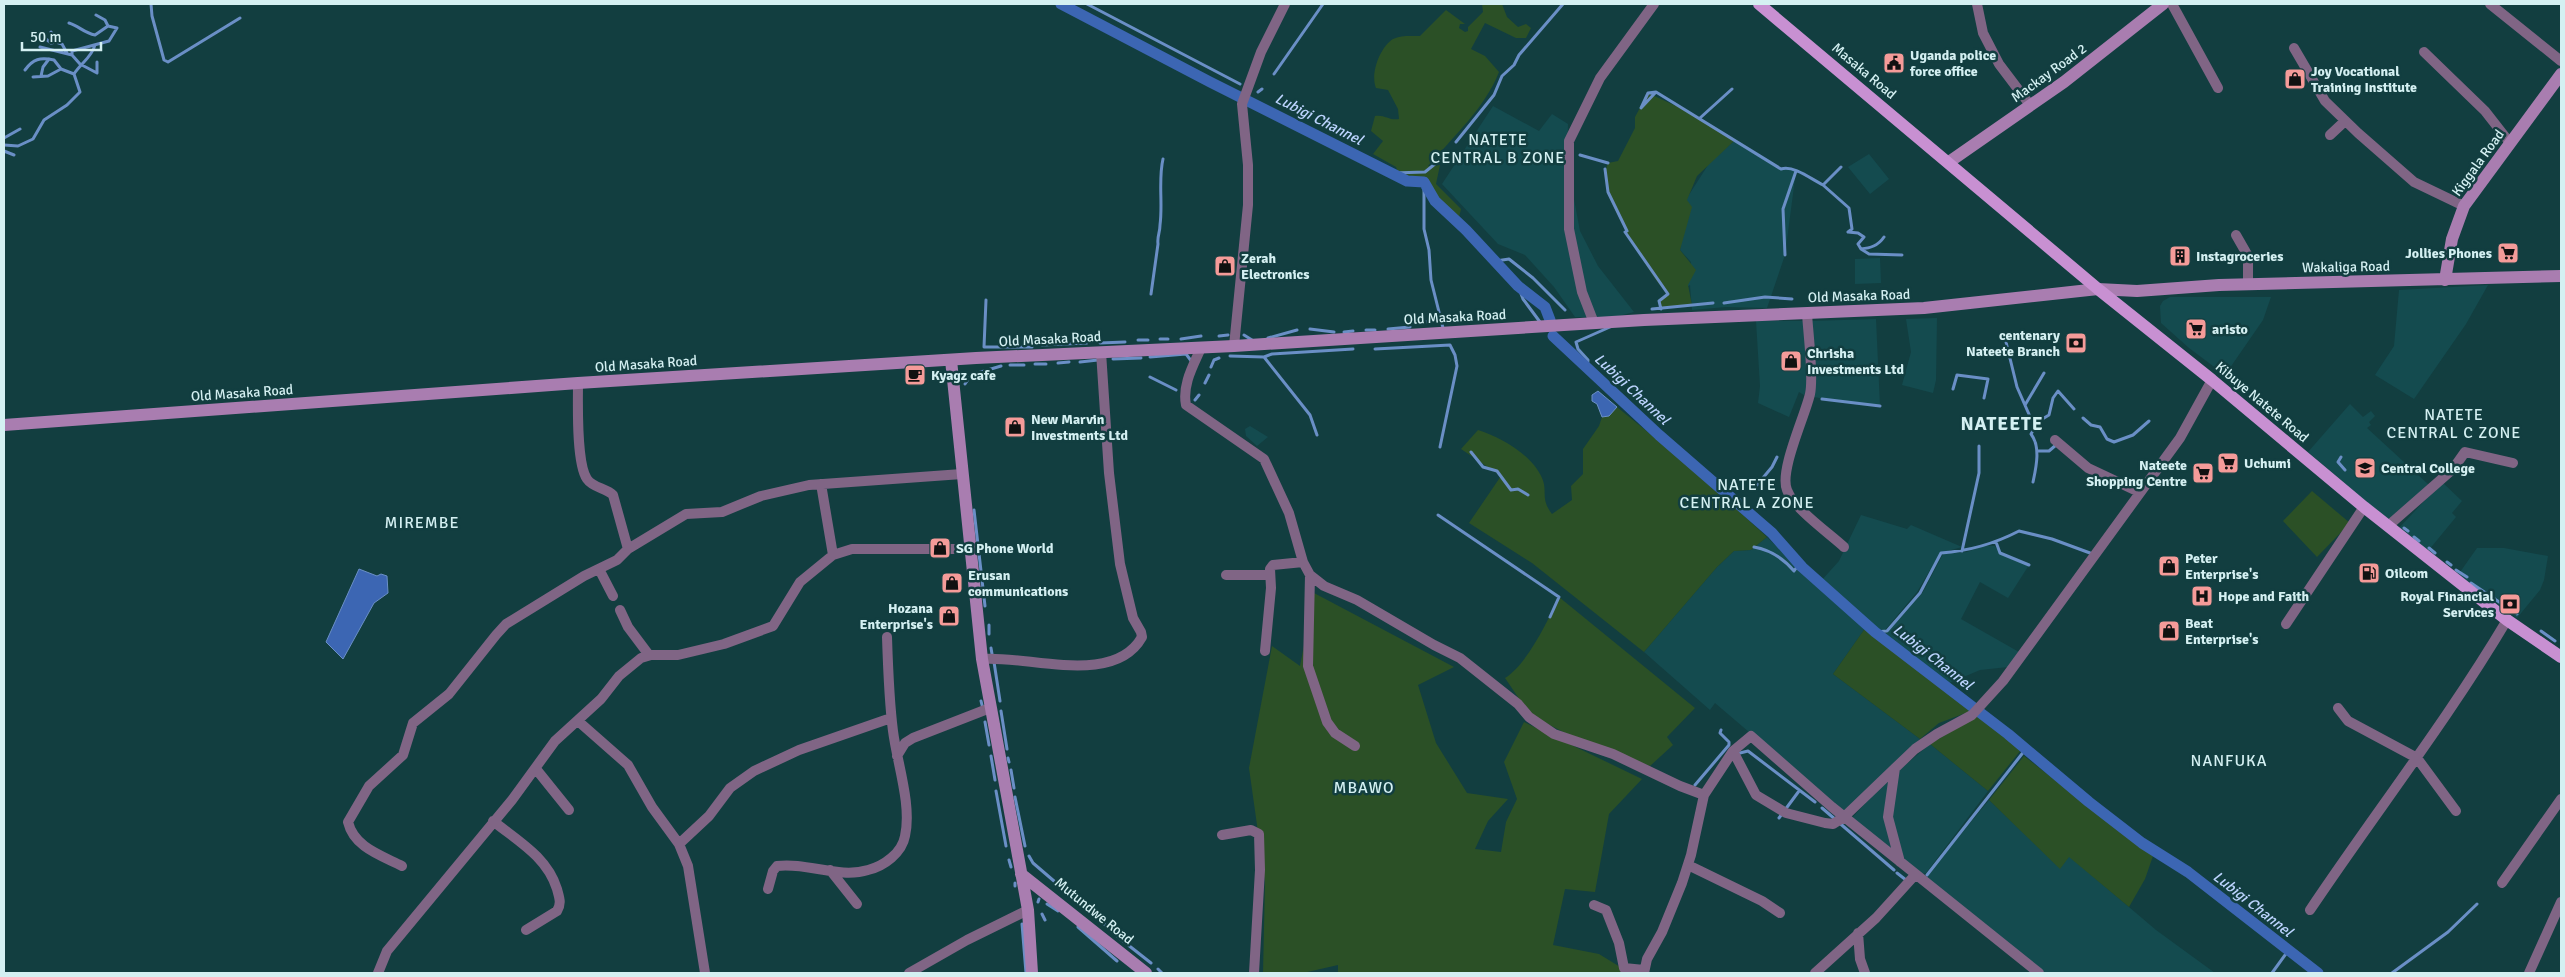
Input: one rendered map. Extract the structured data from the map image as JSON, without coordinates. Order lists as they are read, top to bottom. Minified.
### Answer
{"streets":{"main road":["Masaka Road","Mackay Road 2","Kiggala Road","Wakaliga Road","Old Masaka Road","Kibuye Natete Road","Mutundwe Road"]},"crossings":[["Masaka Road","Mackay Road 2"],["Masaka Road","Kibuye Natete Road"],["Mackay Road 2","Kibuye Natete Road"],["Kiggala Road","Wakaliga Road"],["Wakaliga Road","Old Masaka Road"],["Wakaliga Road","Kibuye Natete Road"],["Old Masaka Road","Kibuye Natete Road"]],"districts":["NATETE CENTRAL B ZONE","NATETE CENTRAL C ZONE","NATEETE","NATETE CENTRAL A ZONE","MIREMBE","NANFUKA","MBAWO"],"water":["Lubigi Channel"],"places":{"public building":["Uganda police force office"],"shop":["Joy Vocational Training Institute","Zerah Electronics","Chrisha Investments Ltd","New Marvin Investments Ltd","SG Phone World","Peter Enterprise's","Erusan communications","Hozana Enterprise's","Beat Enterprise's"],"supermarket":["Jollies Phones","aristo","Uchumi","Nateete Shopping Centre"],"building":["Instagroceries"],"bank":["centenary Nateete Branch","Royal Financial Services"],"cafe":["Kyagz cafe"],"school or university":["Central College"],"fuel station":["Oilcom"],"hospital":["Hope and Faith"]},"scale_bar":"50 m"}
